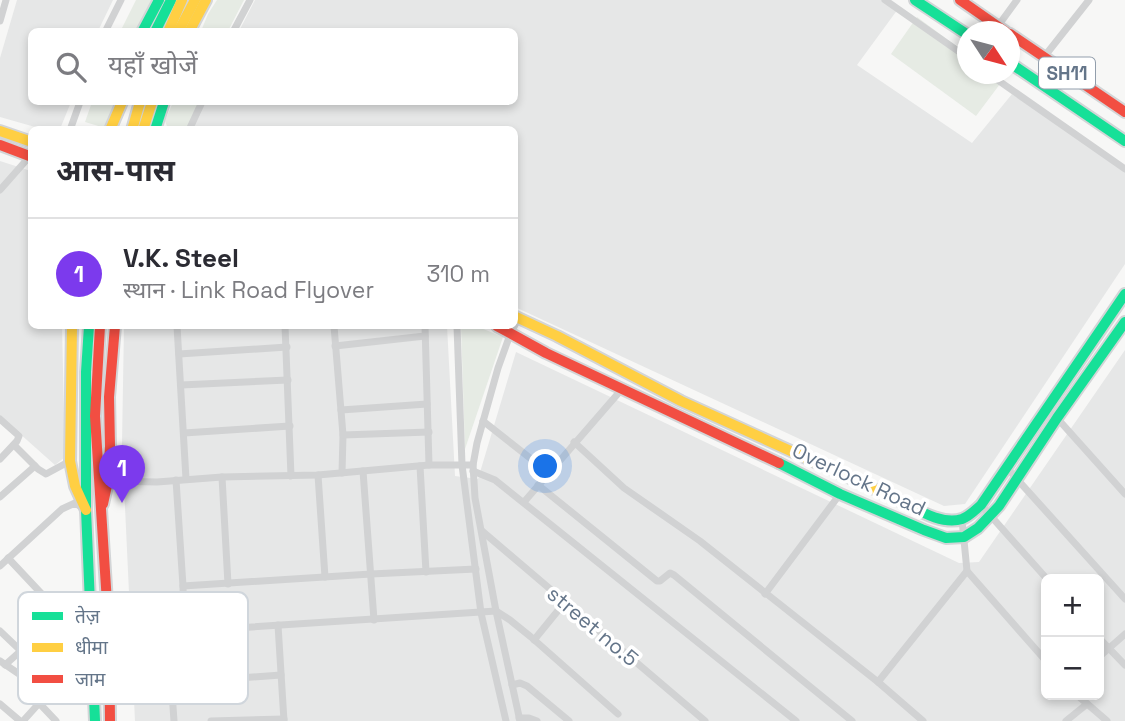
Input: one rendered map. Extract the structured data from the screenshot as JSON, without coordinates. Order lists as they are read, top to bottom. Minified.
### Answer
{"streets":{"street":["SH11","Overlock Road","street no.5"]},"legend":["तेज़","धीमा","जाम"],"north":"bottom right","page":{"search":"यहाँ खोजें","heading":"आस-पास","list":[{"mark":"1","name":"V.K. Steel","note":"स्थान · Link Road Flyover","value":"310 m"}],"pins":"1","map_buttons":["+","−"]}}
